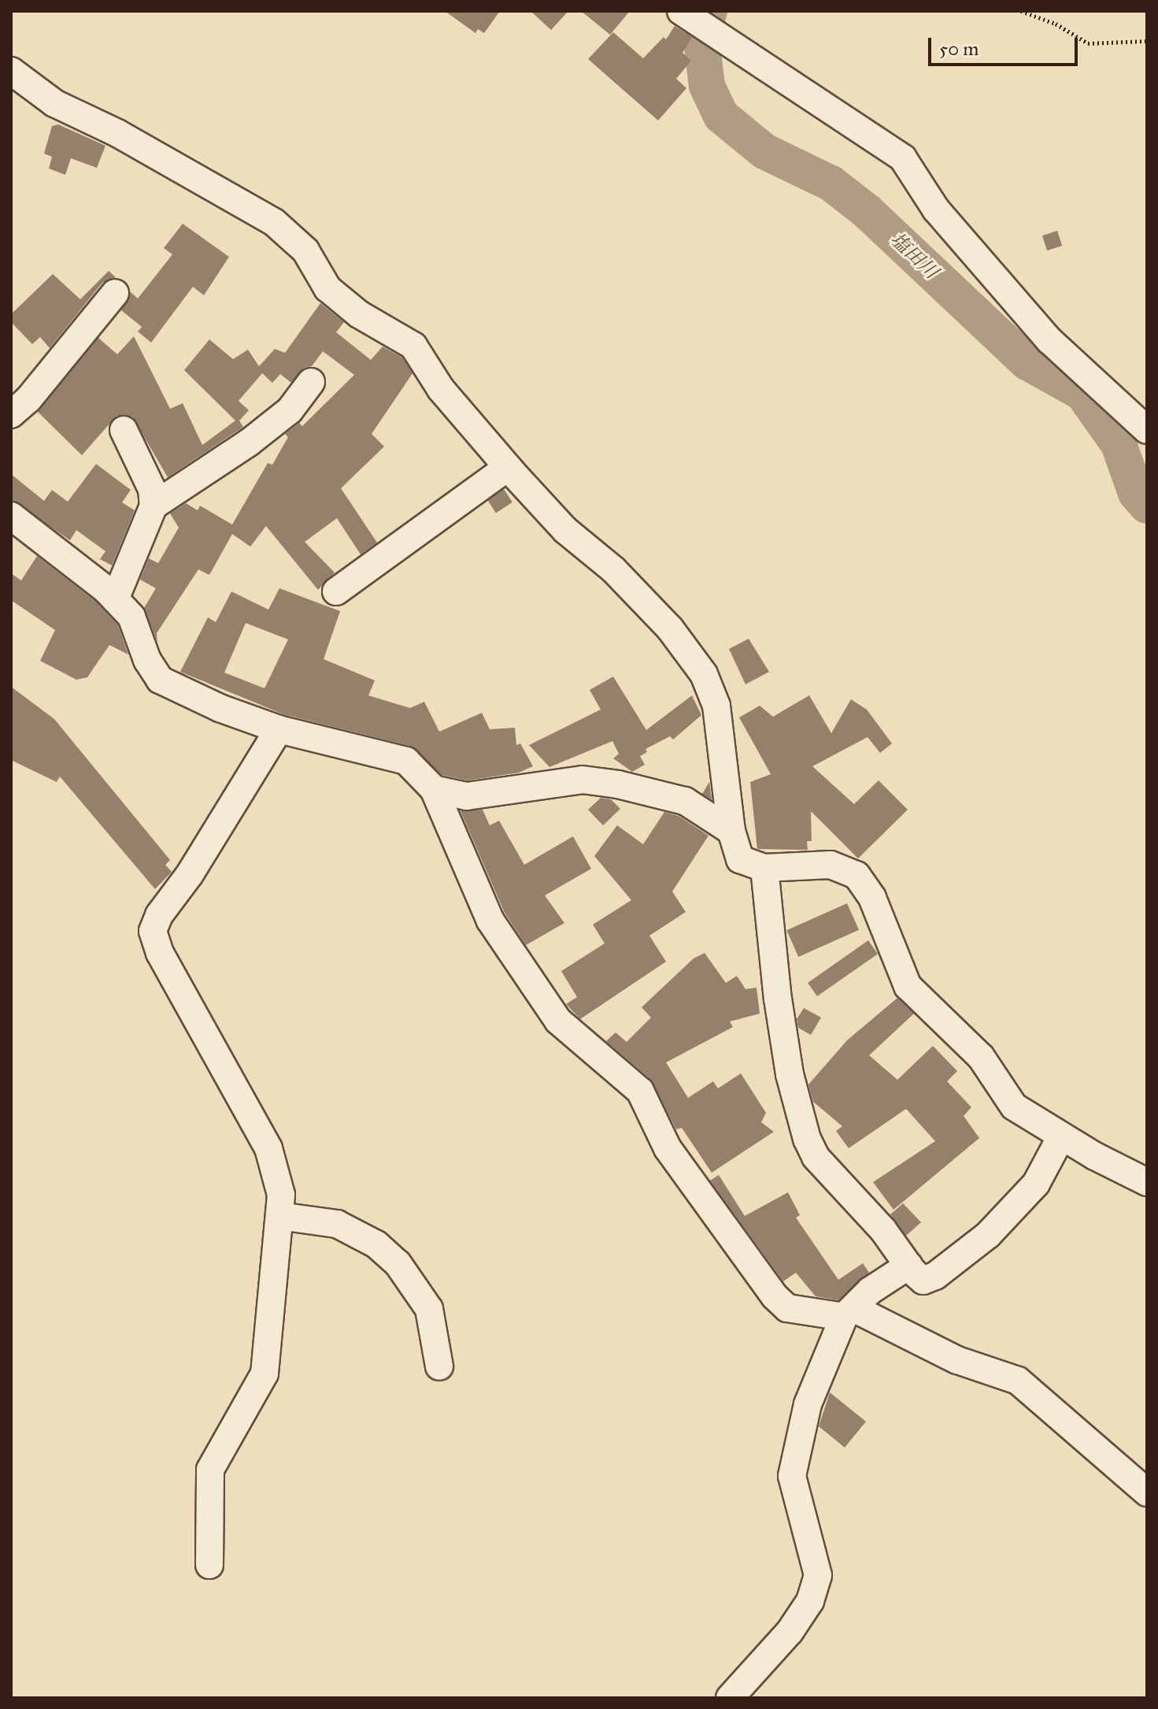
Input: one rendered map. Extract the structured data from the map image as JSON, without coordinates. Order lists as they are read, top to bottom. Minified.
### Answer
{"water":["塩田川"],"scale_bar":"50 m"}
